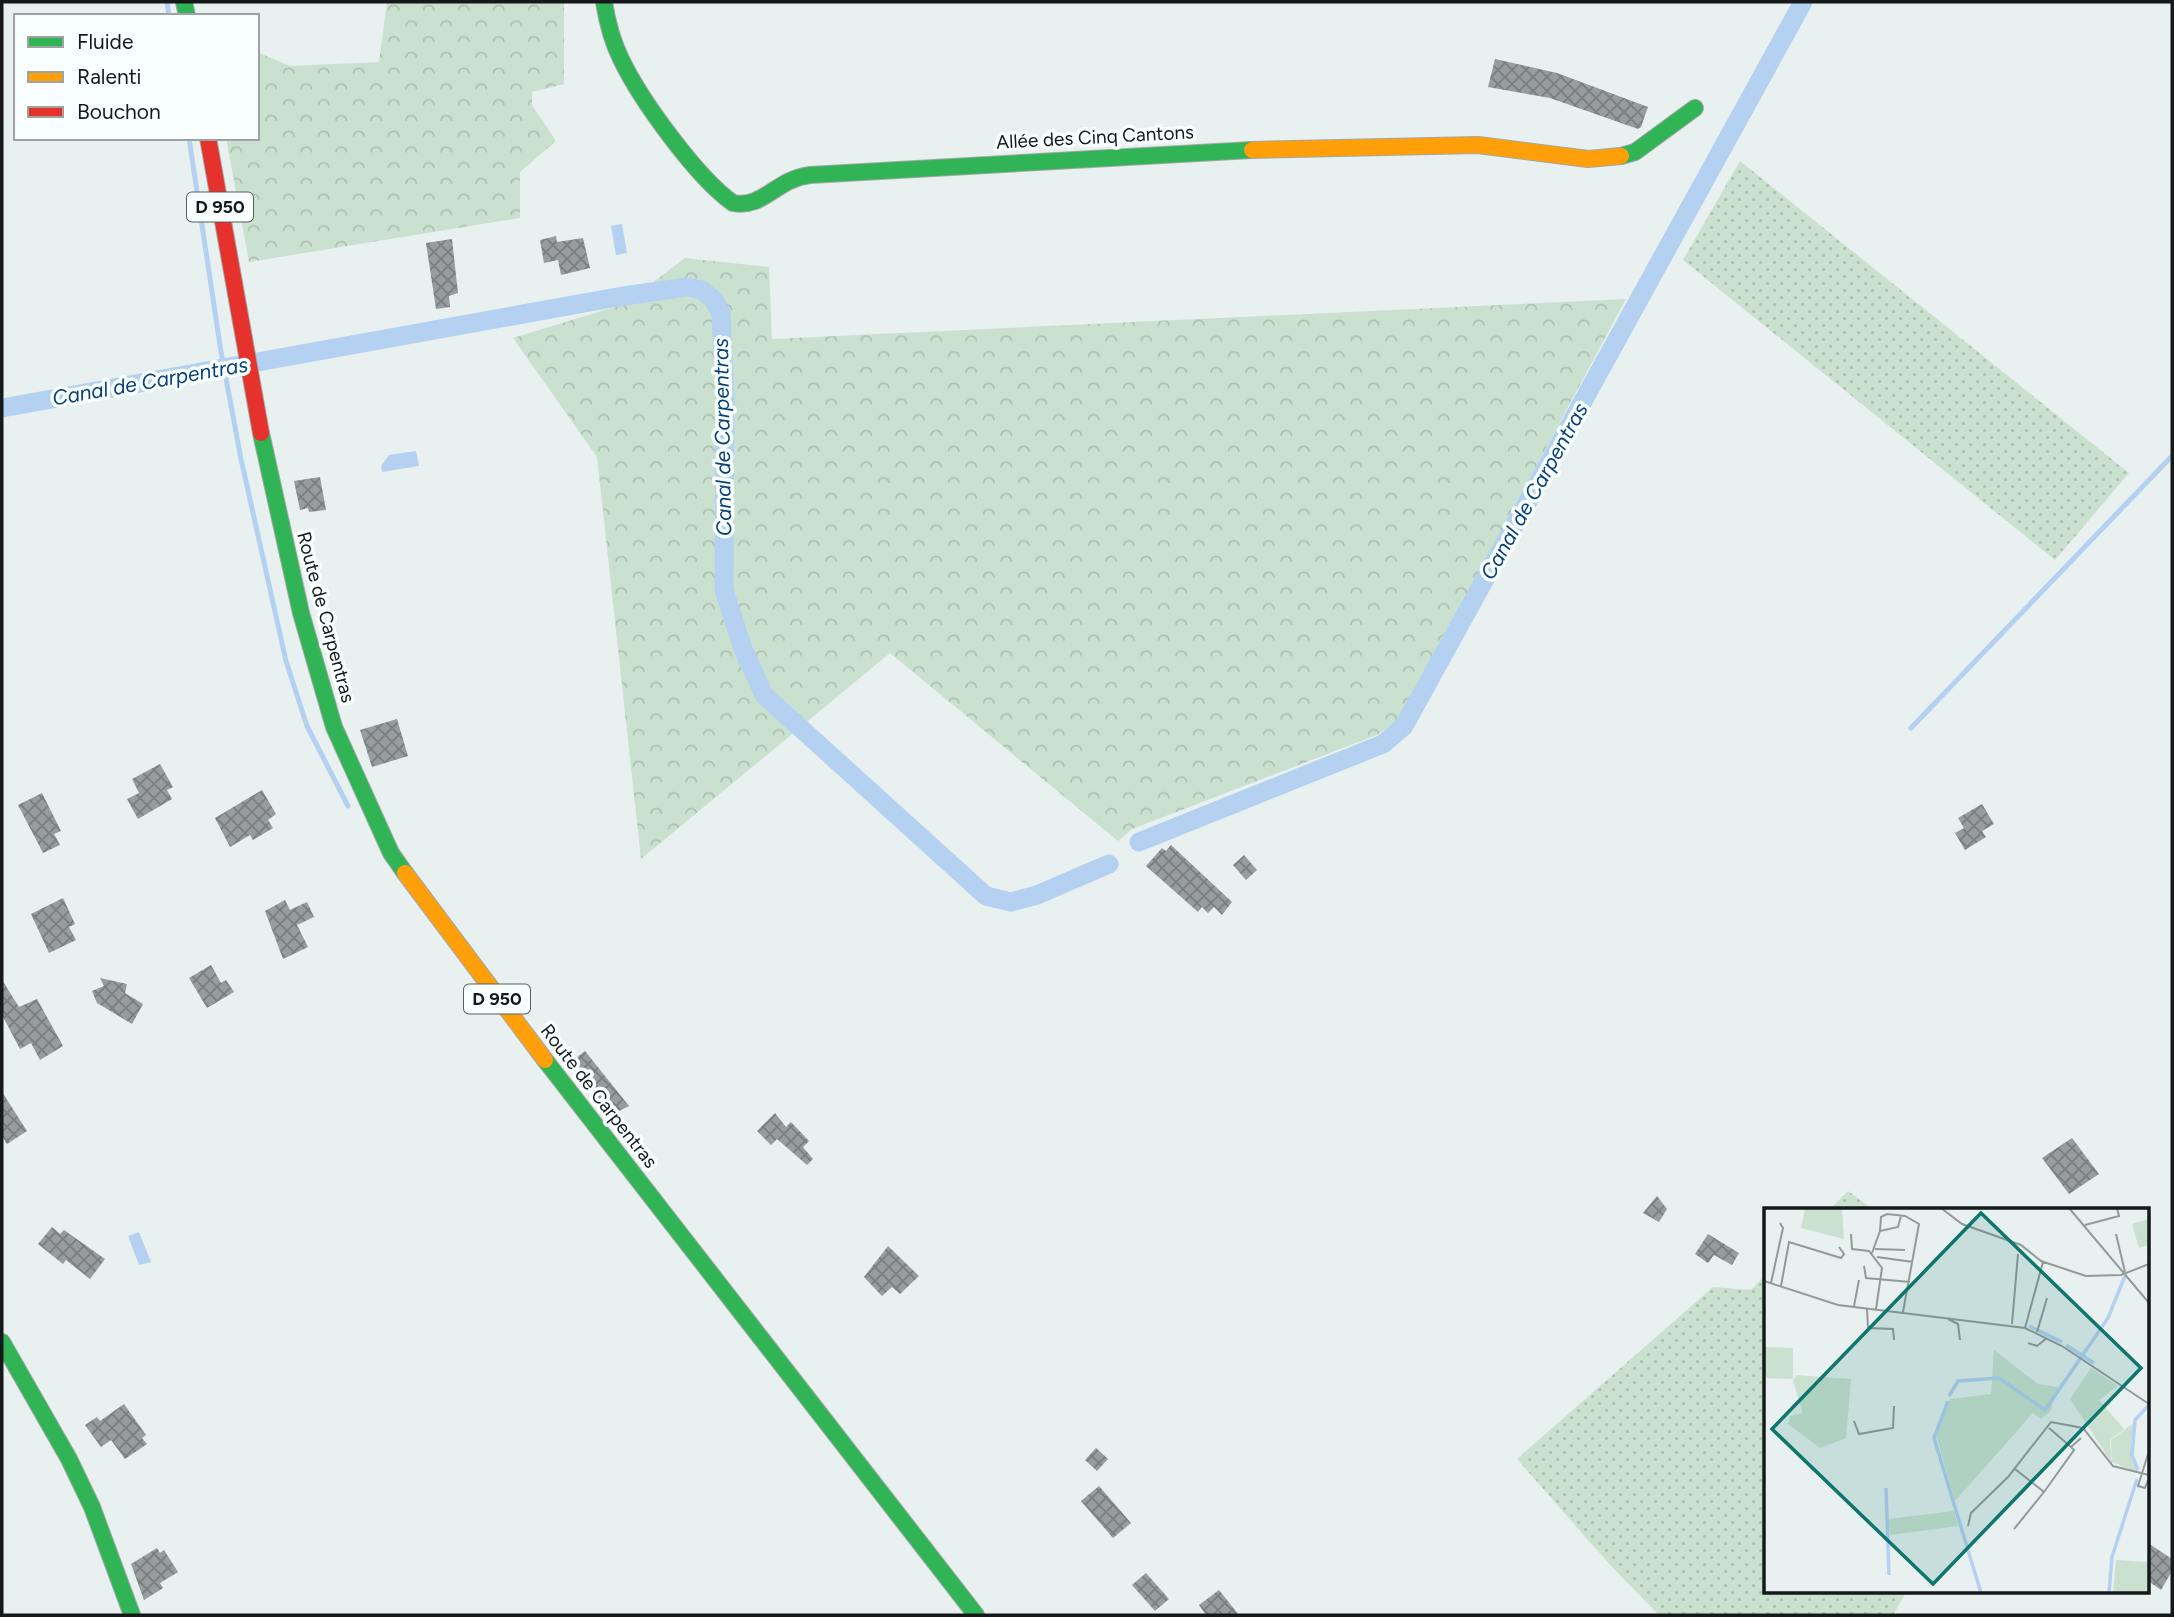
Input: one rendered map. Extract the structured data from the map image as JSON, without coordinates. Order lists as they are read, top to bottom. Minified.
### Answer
{"streets":{"main road":["Allée des Cinq Cantons","D 950","Route de Carpentras"]},"water":["Canal de Carpentras"],"legend":["Fluide","Ralenti","Bouchon"]}
